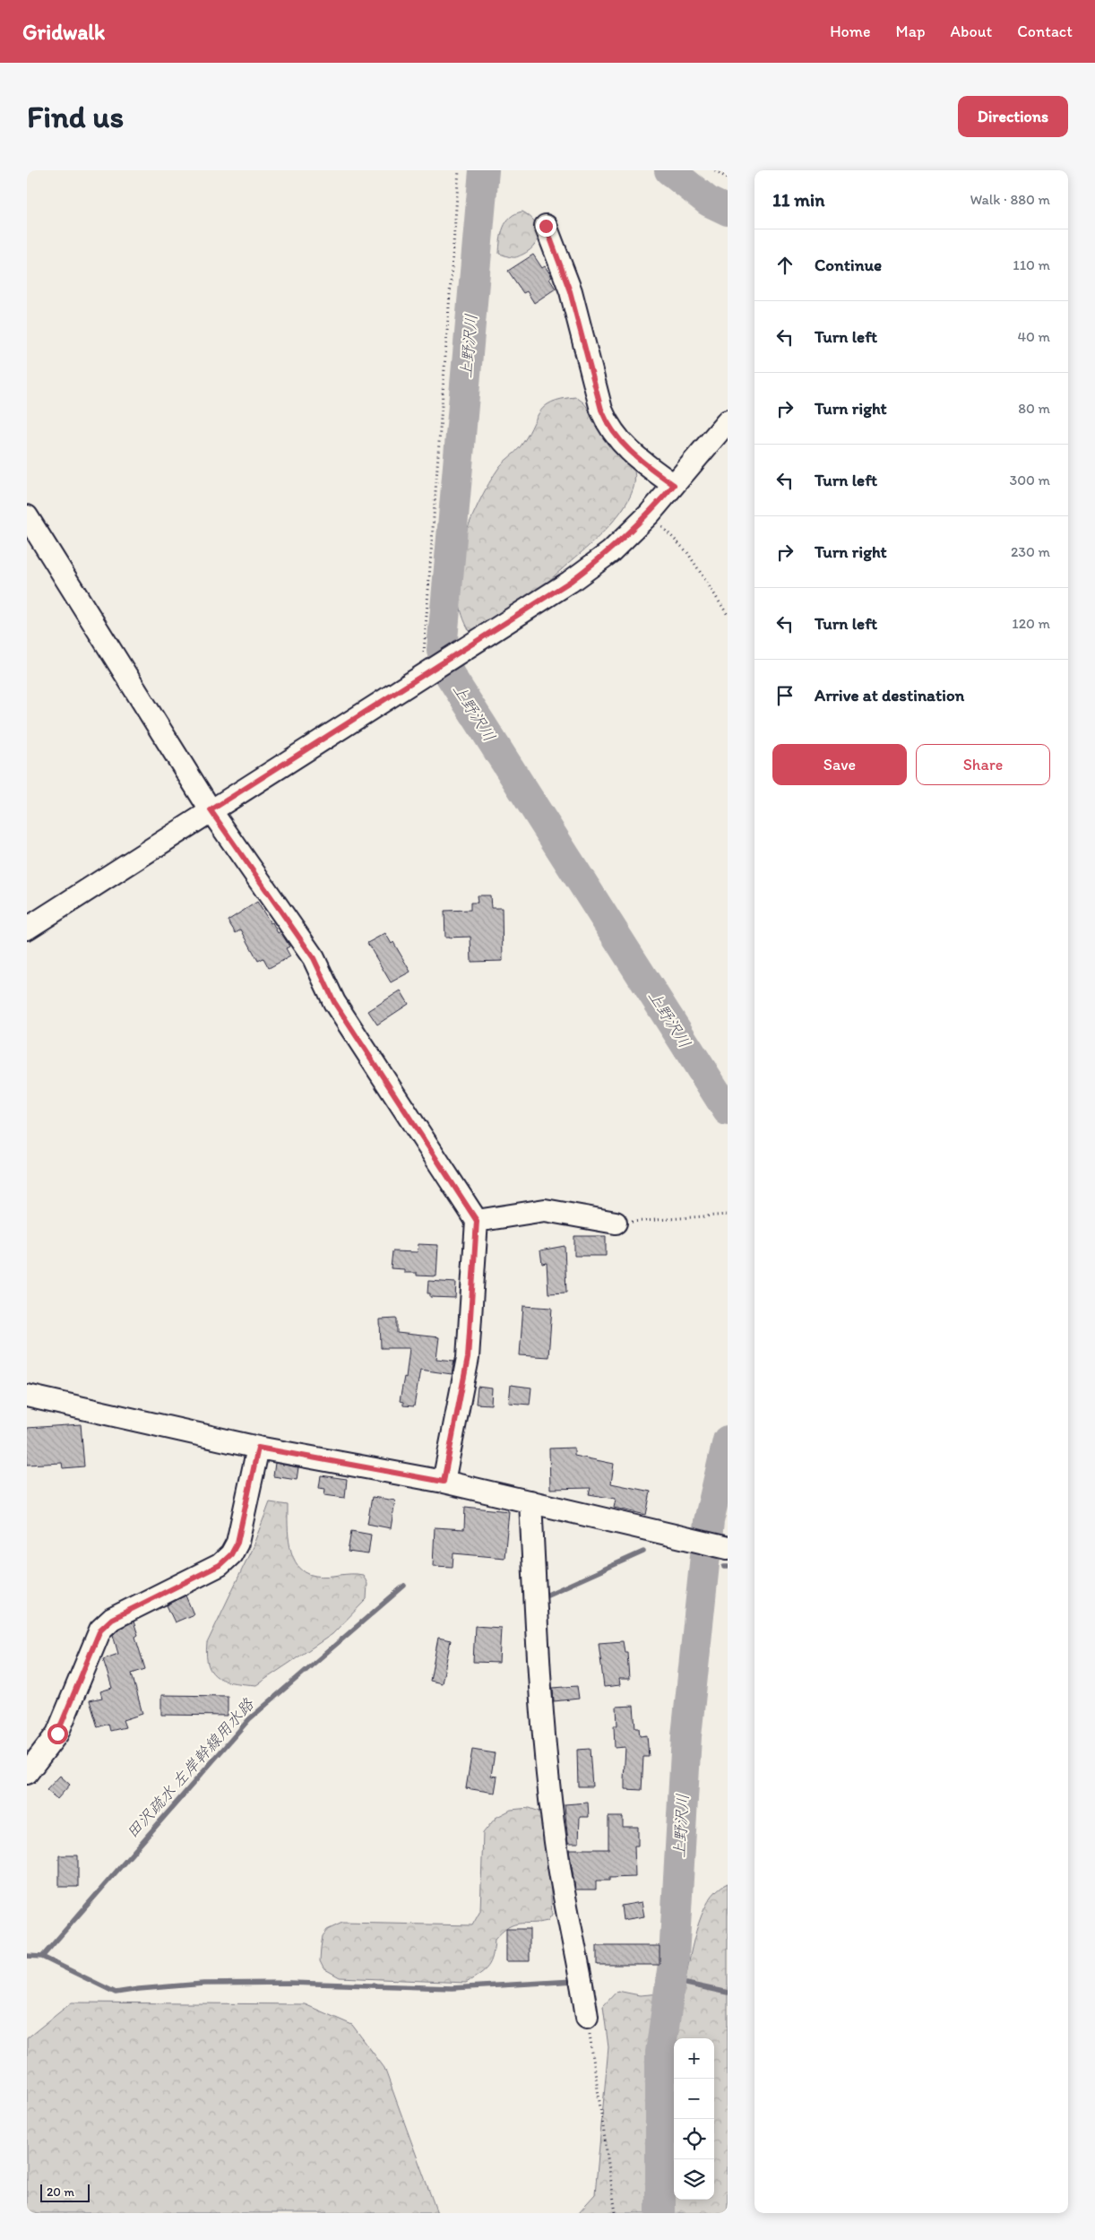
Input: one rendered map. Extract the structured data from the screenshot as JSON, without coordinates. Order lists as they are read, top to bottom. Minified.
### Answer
{"water":["上野沢川","田沢疏水 左岸幹線用水路"],"scale_bar":"20 m","page":{"header":"Gridwalk","nav":["Home","Map","About","Contact"],"buttons":["Directions",["Save","Share"]],"title":"Find us","heading":["11 min","Walk · 880 m"],"list":[["Continue","110 m"],["Turn left","40 m"],["Turn right","80 m"],["Turn left","300 m"],["Turn right","230 m"],["Turn left","120 m"],"Arrive at destination"],"map_buttons":["+","−"],"scale":"20 m"}}
